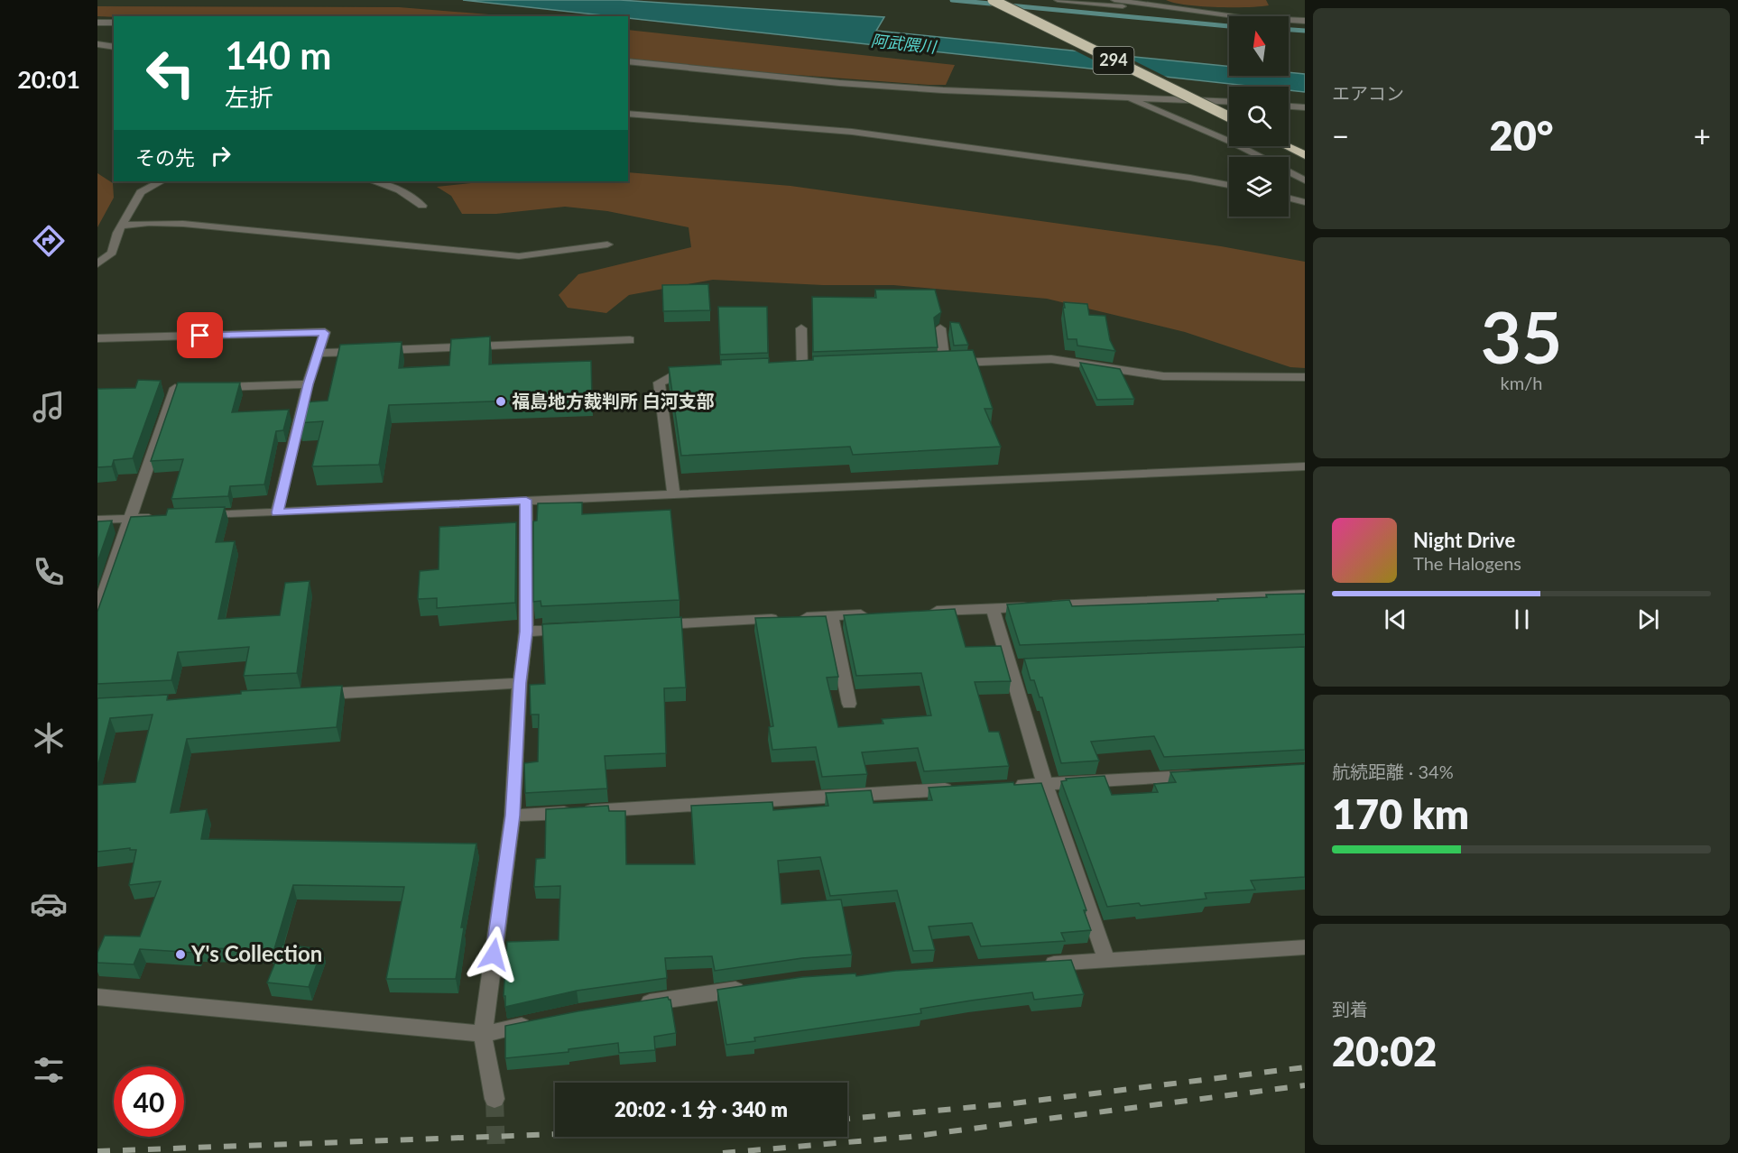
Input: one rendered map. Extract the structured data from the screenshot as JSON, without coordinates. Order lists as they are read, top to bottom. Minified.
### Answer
{"streets":{"highway":["294"]},"water":["阿武隈川"],"places":["福島地方裁判所 白河支部","Y's Collection"],"north":"top","page":{"tabs":"20:01","tile":["エアコン",["35","km/h"],["航続距離 · 34%","170 km"],["到着","20:02"]],"turn":["140 m","左折"],"heat":["−","20°","+"],"then":"その先","song":["Night Drive","The Halogens"],"limit":"40","trip":"20:02 · 1 分 · 340 m"}}
